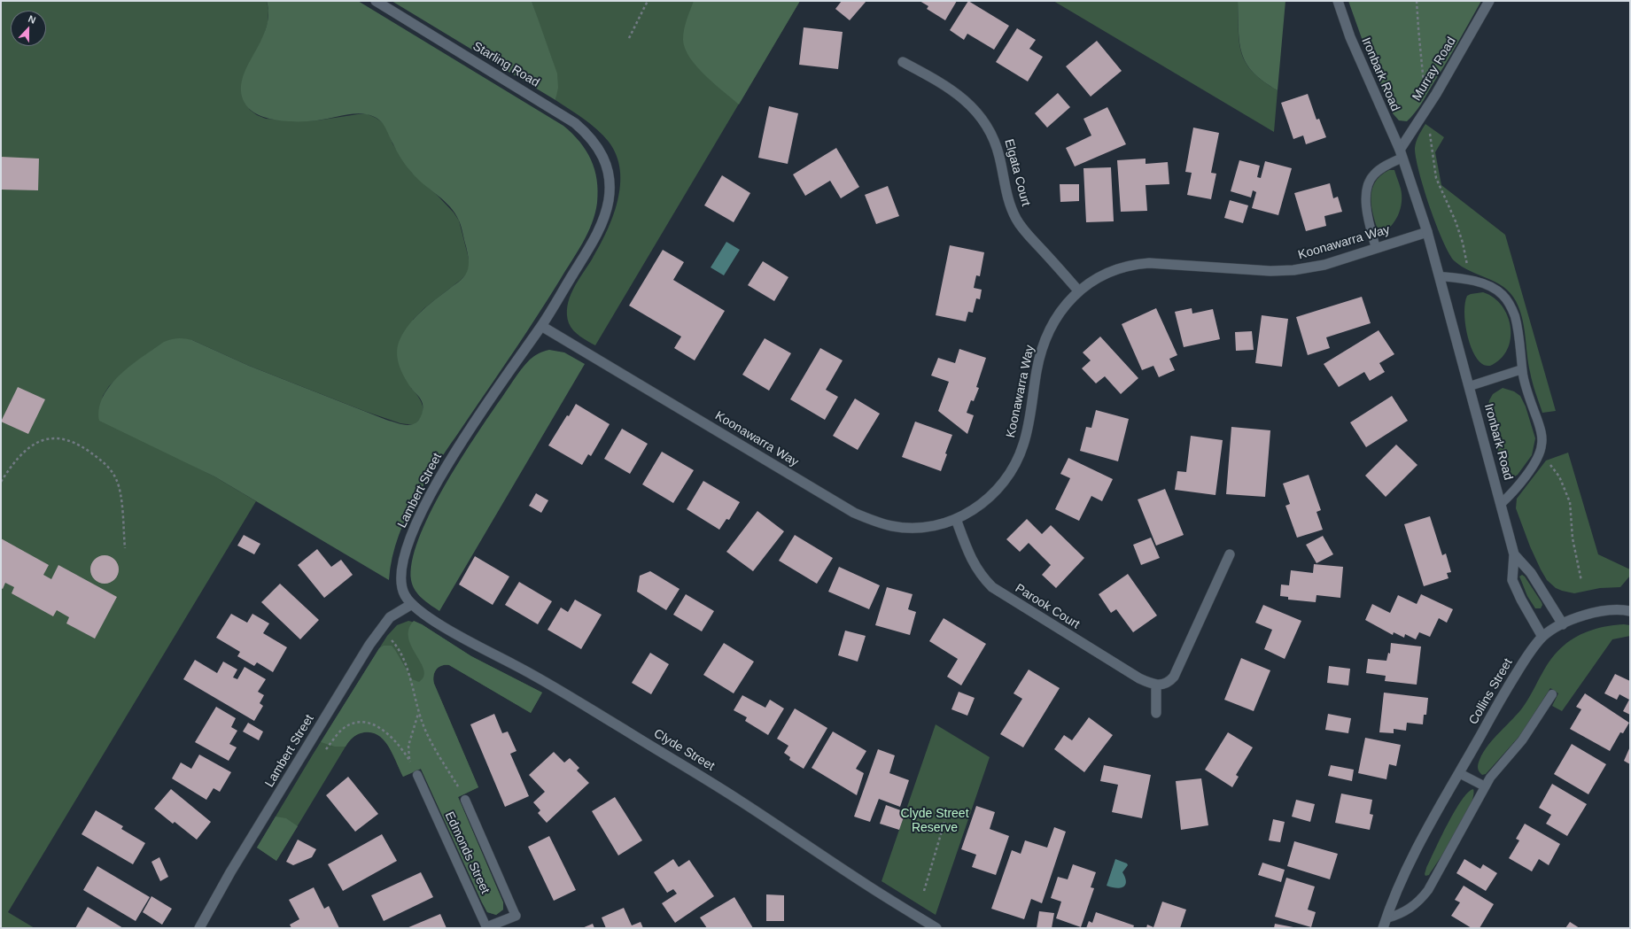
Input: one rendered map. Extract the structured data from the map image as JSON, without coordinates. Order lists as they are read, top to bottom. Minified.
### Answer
{"streets":{"street":["Starling Road","Murray Road","Ironbark Road","Elgata Court","Koonawarra Way","Lambert Street","Parook Court","Collins Street","Clyde Street","Edmonds Street"]},"crossings":[["Starling Road","Lambert Street"],["Murray Road","Ironbark Road"],["Ironbark Road","Koonawarra Way"],["Ironbark Road","Collins Street"],["Elgata Court","Koonawarra Way"],["Koonawarra Way","Lambert Street"],["Koonawarra Way","Parook Court"],["Lambert Street","Clyde Street"]],"parks":["Clyde Street Reserve"],"north":"top"}
